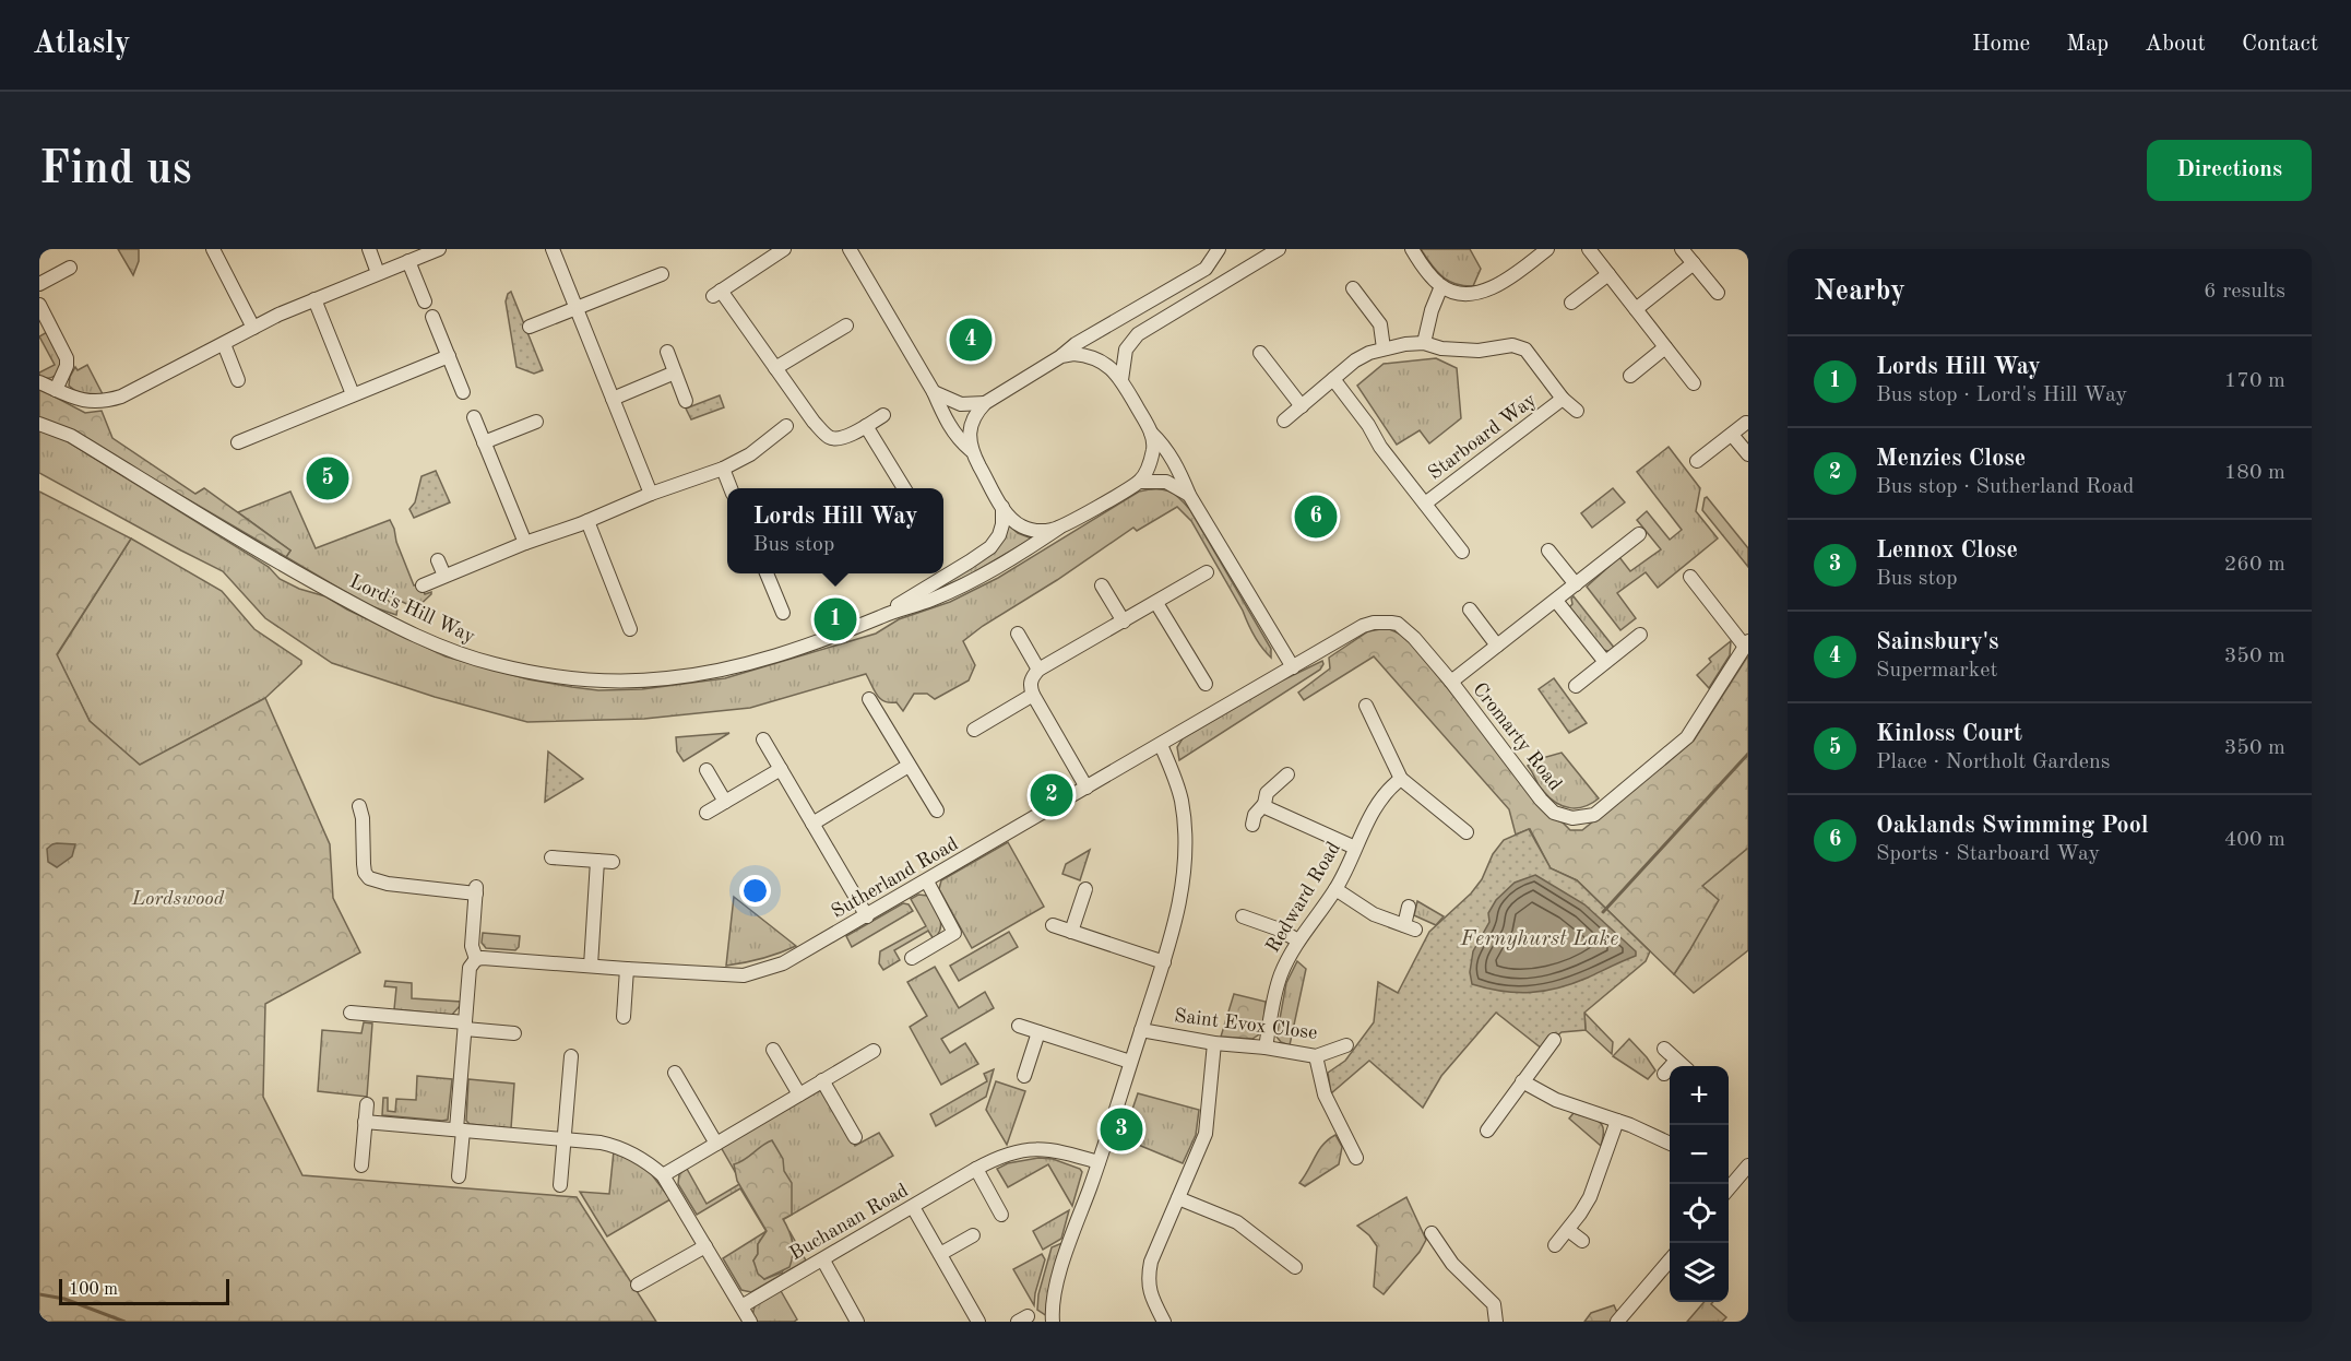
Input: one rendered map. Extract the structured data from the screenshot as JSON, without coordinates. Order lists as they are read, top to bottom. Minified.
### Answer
{"streets":{"street":["Starboard Way","Lord's Hill Way","Cromarty Road","Sutherland Road","Redward Road","Saint Evox Close","Buchanan Road"]},"crossings":[["Cromarty Road","Sutherland Road"],["Redward Road","Saint Evox Close"]],"water":["Fernyhurst Lake"],"parks":["Lordswood"],"scale_bar":"100 m","page":{"header":"Atlasly","nav":["Home","Map","About","Contact"],"buttons":"Directions","title":"Find us","heading":["Nearby","6 results"],"pins":["4","5","6","1","2","3"],"list":[{"mark":"1","name":"Lords Hill Way","note":"Bus stop · Lord's Hill Way","value":"170 m"},{"mark":"2","name":"Menzies Close","note":"Bus stop · Sutherland Road","value":"180 m"},{"mark":"3","name":"Lennox Close","note":"Bus stop","value":"260 m"},{"mark":"4","name":"Sainsbury's","note":"Supermarket","value":"350 m"},{"mark":"5","name":"Kinloss Court","note":"Place · Northolt Gardens","value":"350 m"},{"mark":"6","name":"Oaklands Swimming Pool","note":"Sports · Starboard Way","value":"400 m"}],"popup":["Lords Hill Way","Bus stop"],"map_buttons":["+","−"],"scale":"100 m"}}
